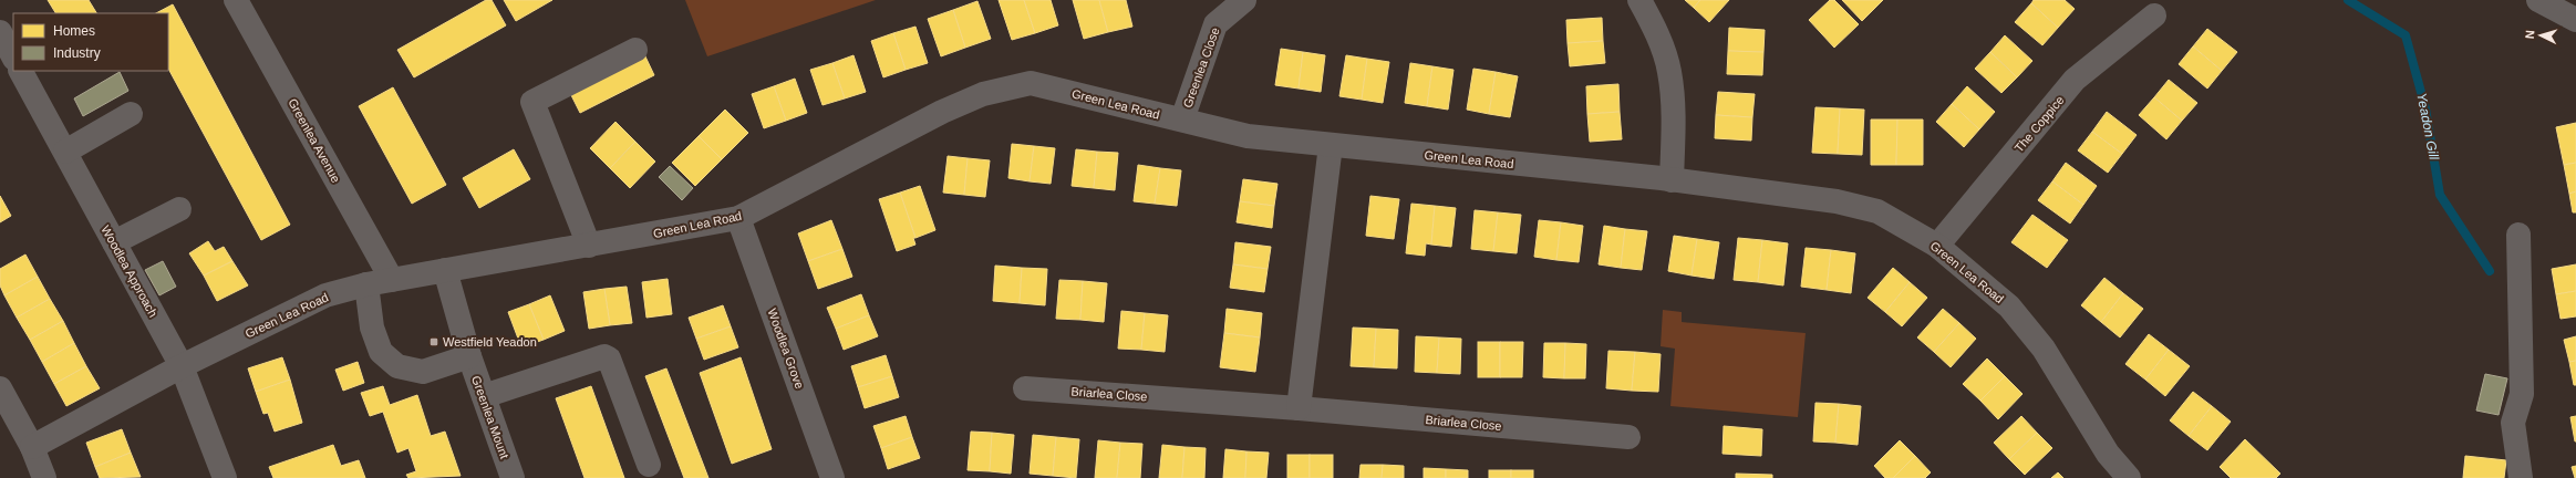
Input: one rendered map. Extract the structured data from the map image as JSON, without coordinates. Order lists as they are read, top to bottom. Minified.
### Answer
{"streets":{"street":["Greenlea Close","Green Lea Road","The Coppice","Greenlea Avenue","Woodlea Approach","Woodlea Grove","Briarlea Close","Greenlea Mount"]},"crossings":[["Greenlea Close","Green Lea Road"],["Green Lea Road","The Coppice"],["Green Lea Road","Greenlea Avenue"],["Green Lea Road","Woodlea Approach"],["Green Lea Road","Woodlea Grove"],["Green Lea Road","Greenlea Mount"]],"water":["Yeadon Gill"],"places":{"transit":["Westfield Yeadon"]},"legend":["Homes","Industry"],"north":"left"}
